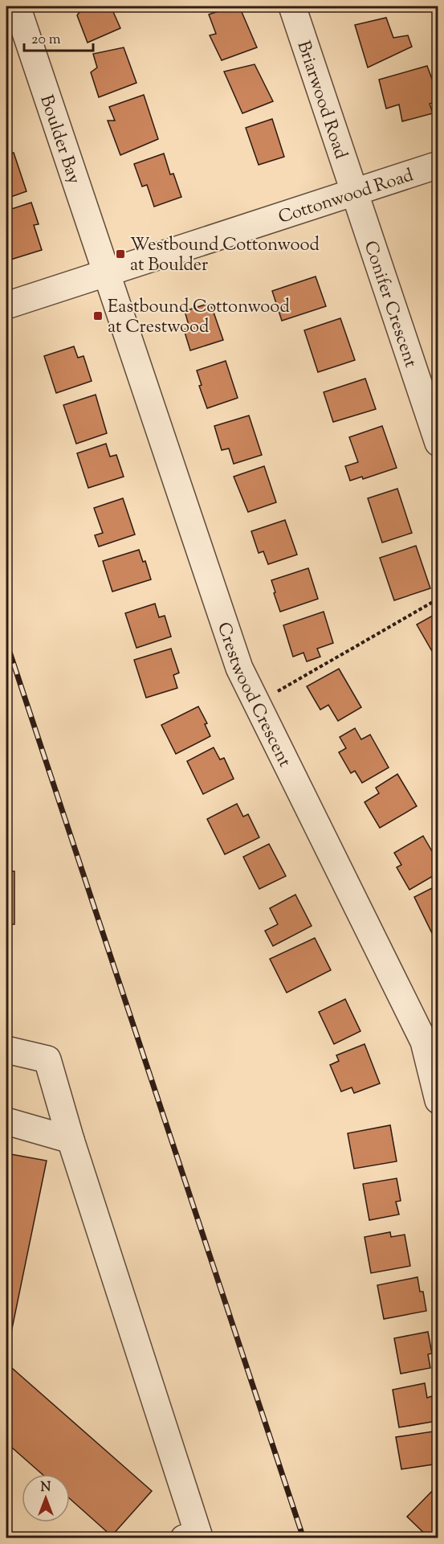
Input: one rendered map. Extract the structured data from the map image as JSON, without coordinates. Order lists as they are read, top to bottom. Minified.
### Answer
{"streets":{"street":["Briarwood Road","Boulder Bay","Cottonwood Road","Conifer Crescent","Crestwood Crescent"]},"crossings":[["Briarwood Road","Cottonwood Road"],["Briarwood Road","Conifer Crescent"],["Boulder Bay","Cottonwood Road"],["Boulder Bay","Crestwood Crescent"],["Cottonwood Road","Conifer Crescent"],["Cottonwood Road","Crestwood Crescent"]],"places":{"transit":["Westbound Cottonwood at Boulder","Eastbound Cottonwood at Crestwood"]},"scale_bar":"20 m","north":"top"}
